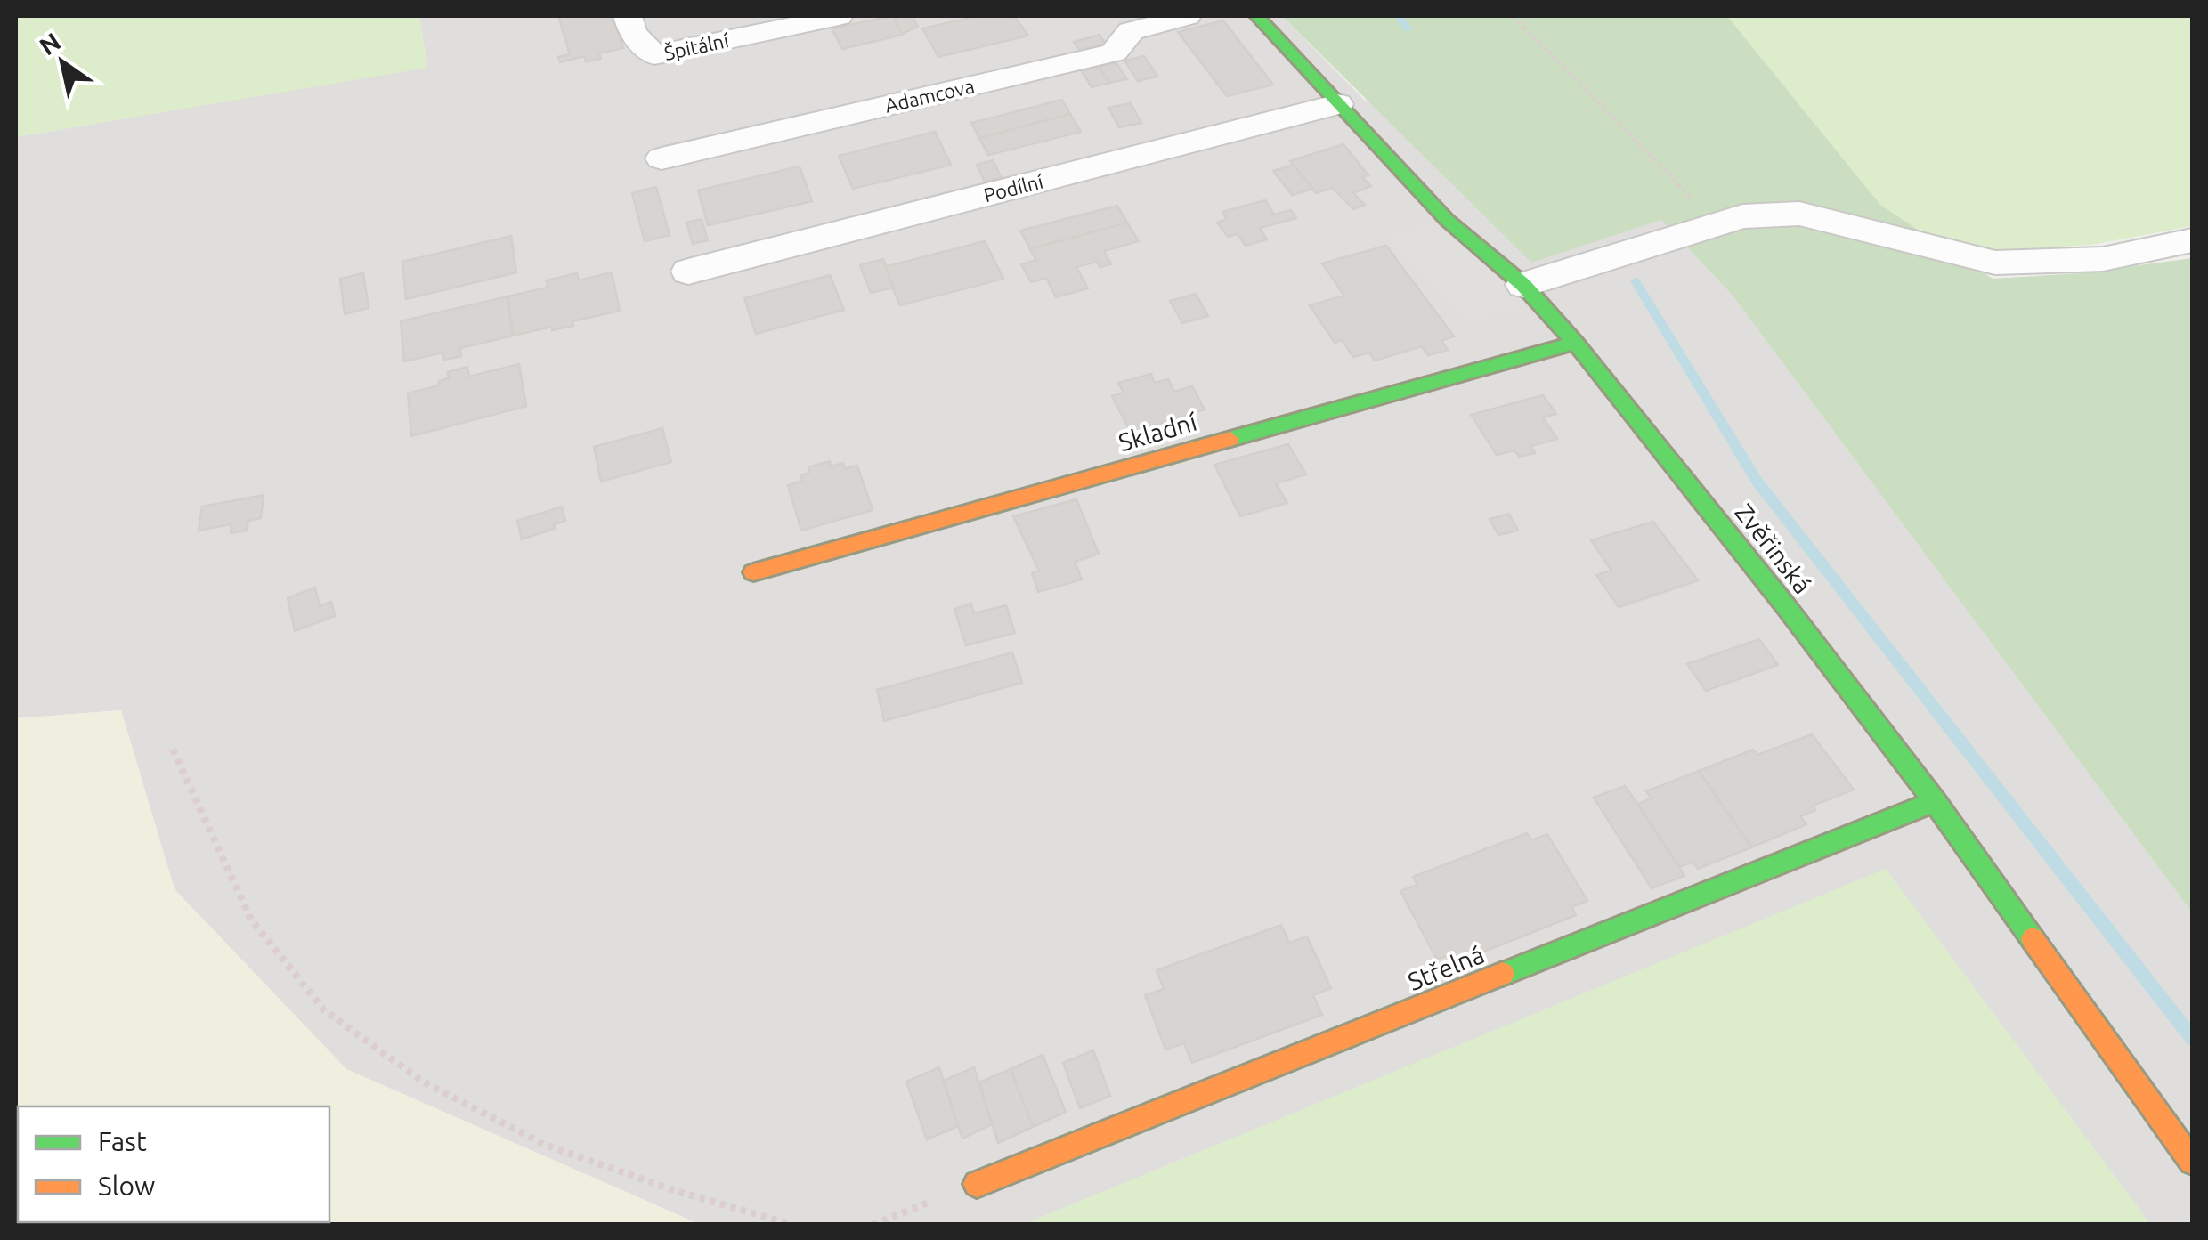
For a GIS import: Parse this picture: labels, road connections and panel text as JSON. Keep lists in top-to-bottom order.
{
  "streets": {
    "street": [
      "Špitální",
      "Adamcova",
      "Podílní",
      "Skladní",
      "Zvěřinská",
      "Střelná"
    ]
  },
  "crossings": [
    ["Podílní", "Zvěřinská"],
    ["Skladní", "Zvěřinská"],
    ["Zvěřinská", "Střelná"]
  ],
  "legend": ["Fast", "Slow"],
  "north": "top left"
}
